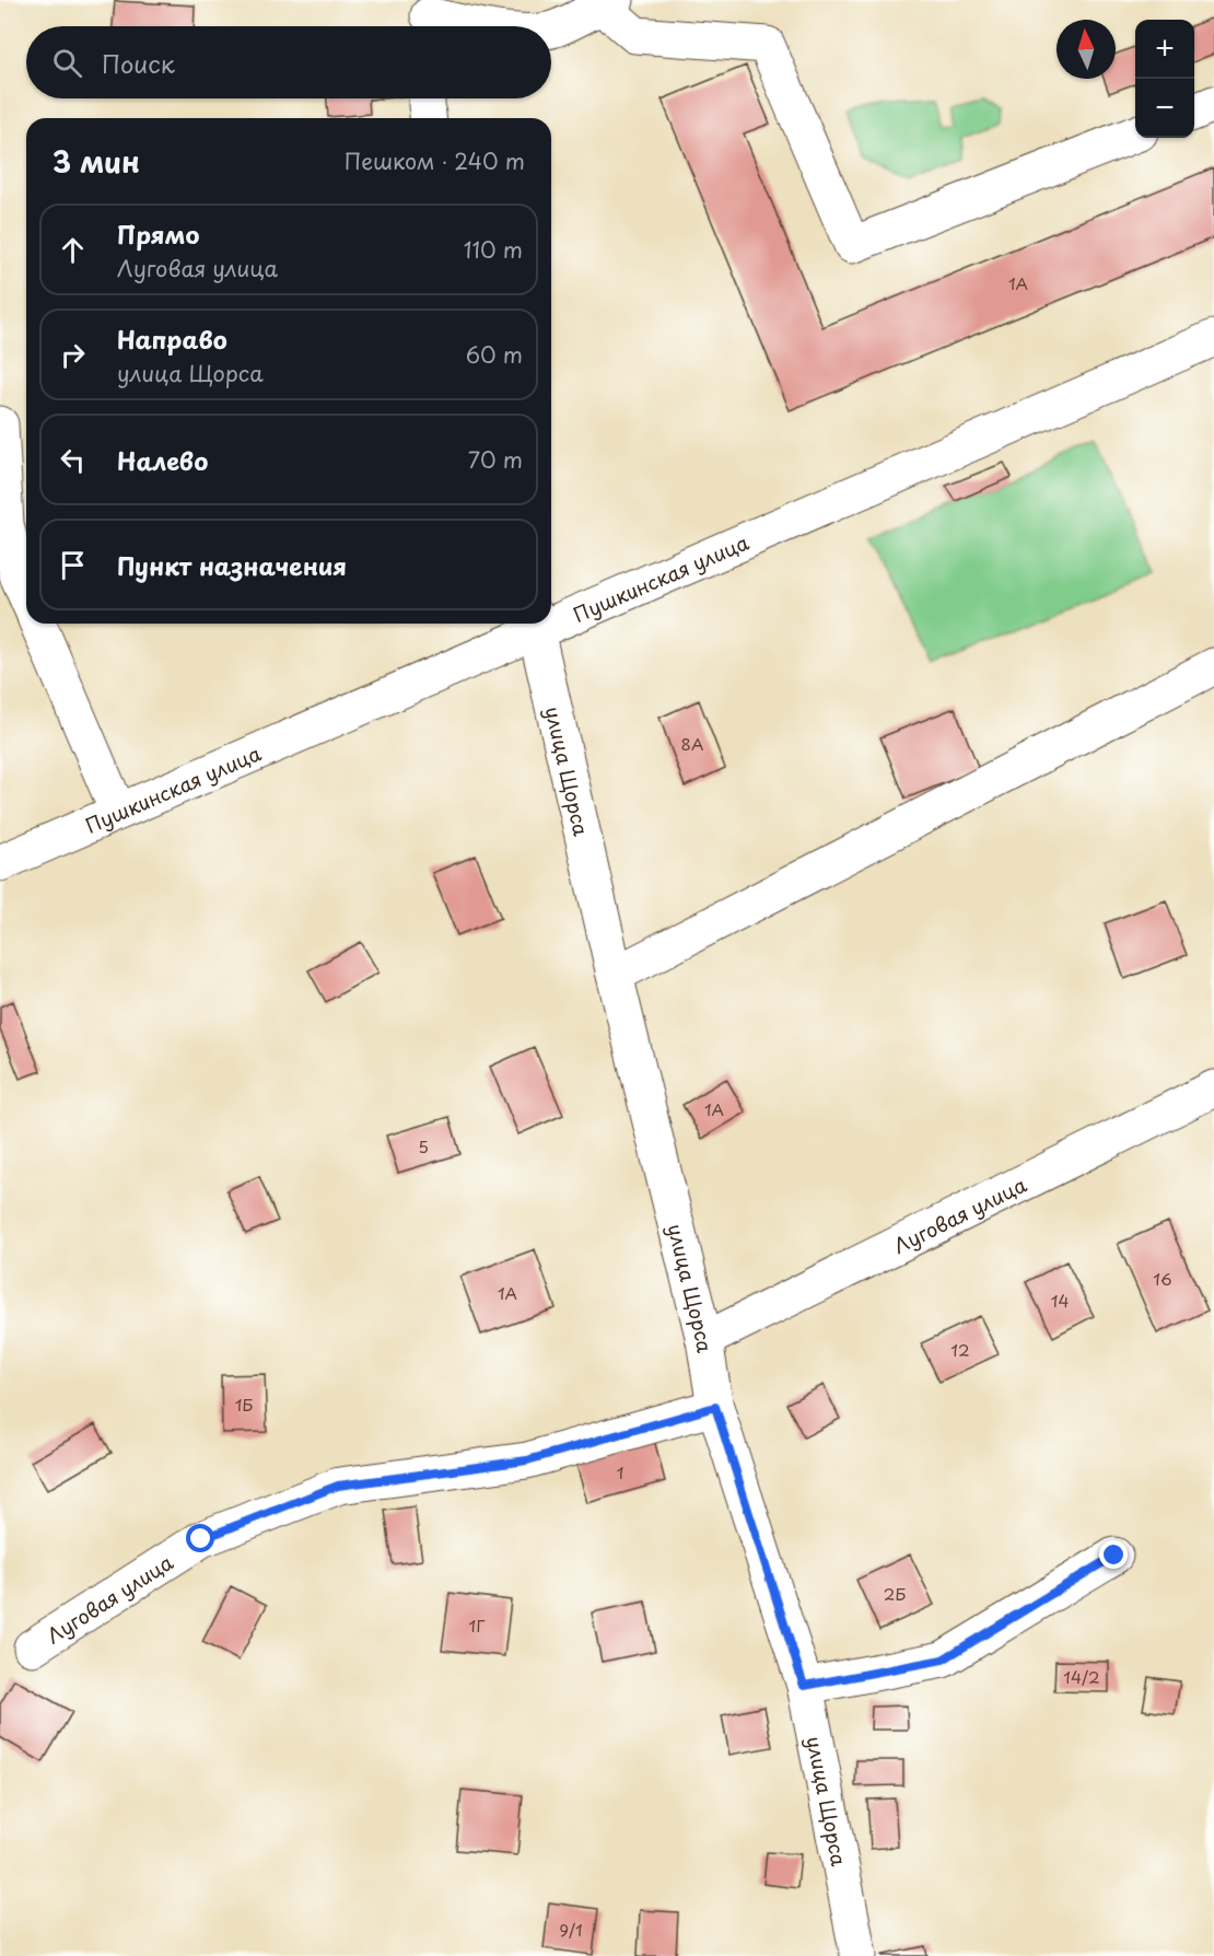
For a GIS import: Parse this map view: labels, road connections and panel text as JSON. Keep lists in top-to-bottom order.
{
  "streets": {
    "street": ["Пушкинская улица", "улица Щорса", "Луговая улица"]
  },
  "crossings": [
    ["Пушкинская улица", "улица Щорса"],
    ["улица Щорса", "Луговая улица"]
  ],
  "house_numbers": [
    "1А",
    "8А",
    "1А",
    "5",
    "16",
    "1А",
    "14",
    "12",
    "1Б",
    "1",
    "2Б",
    "1Г",
    "14/2",
    "9/1"
  ],
  "north": "top",
  "page": {
    "map_buttons": ["+", "−"],
    "search": "Поиск",
    "heading": ["3 мин", "Пешком · 240 m"],
    "list": [
      ["Прямо", "Луговая улица", "110 m"],
      ["Направо", "улица Щорса", "60 m"],
      ["Налево", "70 m"],
      "Пункт назначения"
    ]
  }
}
